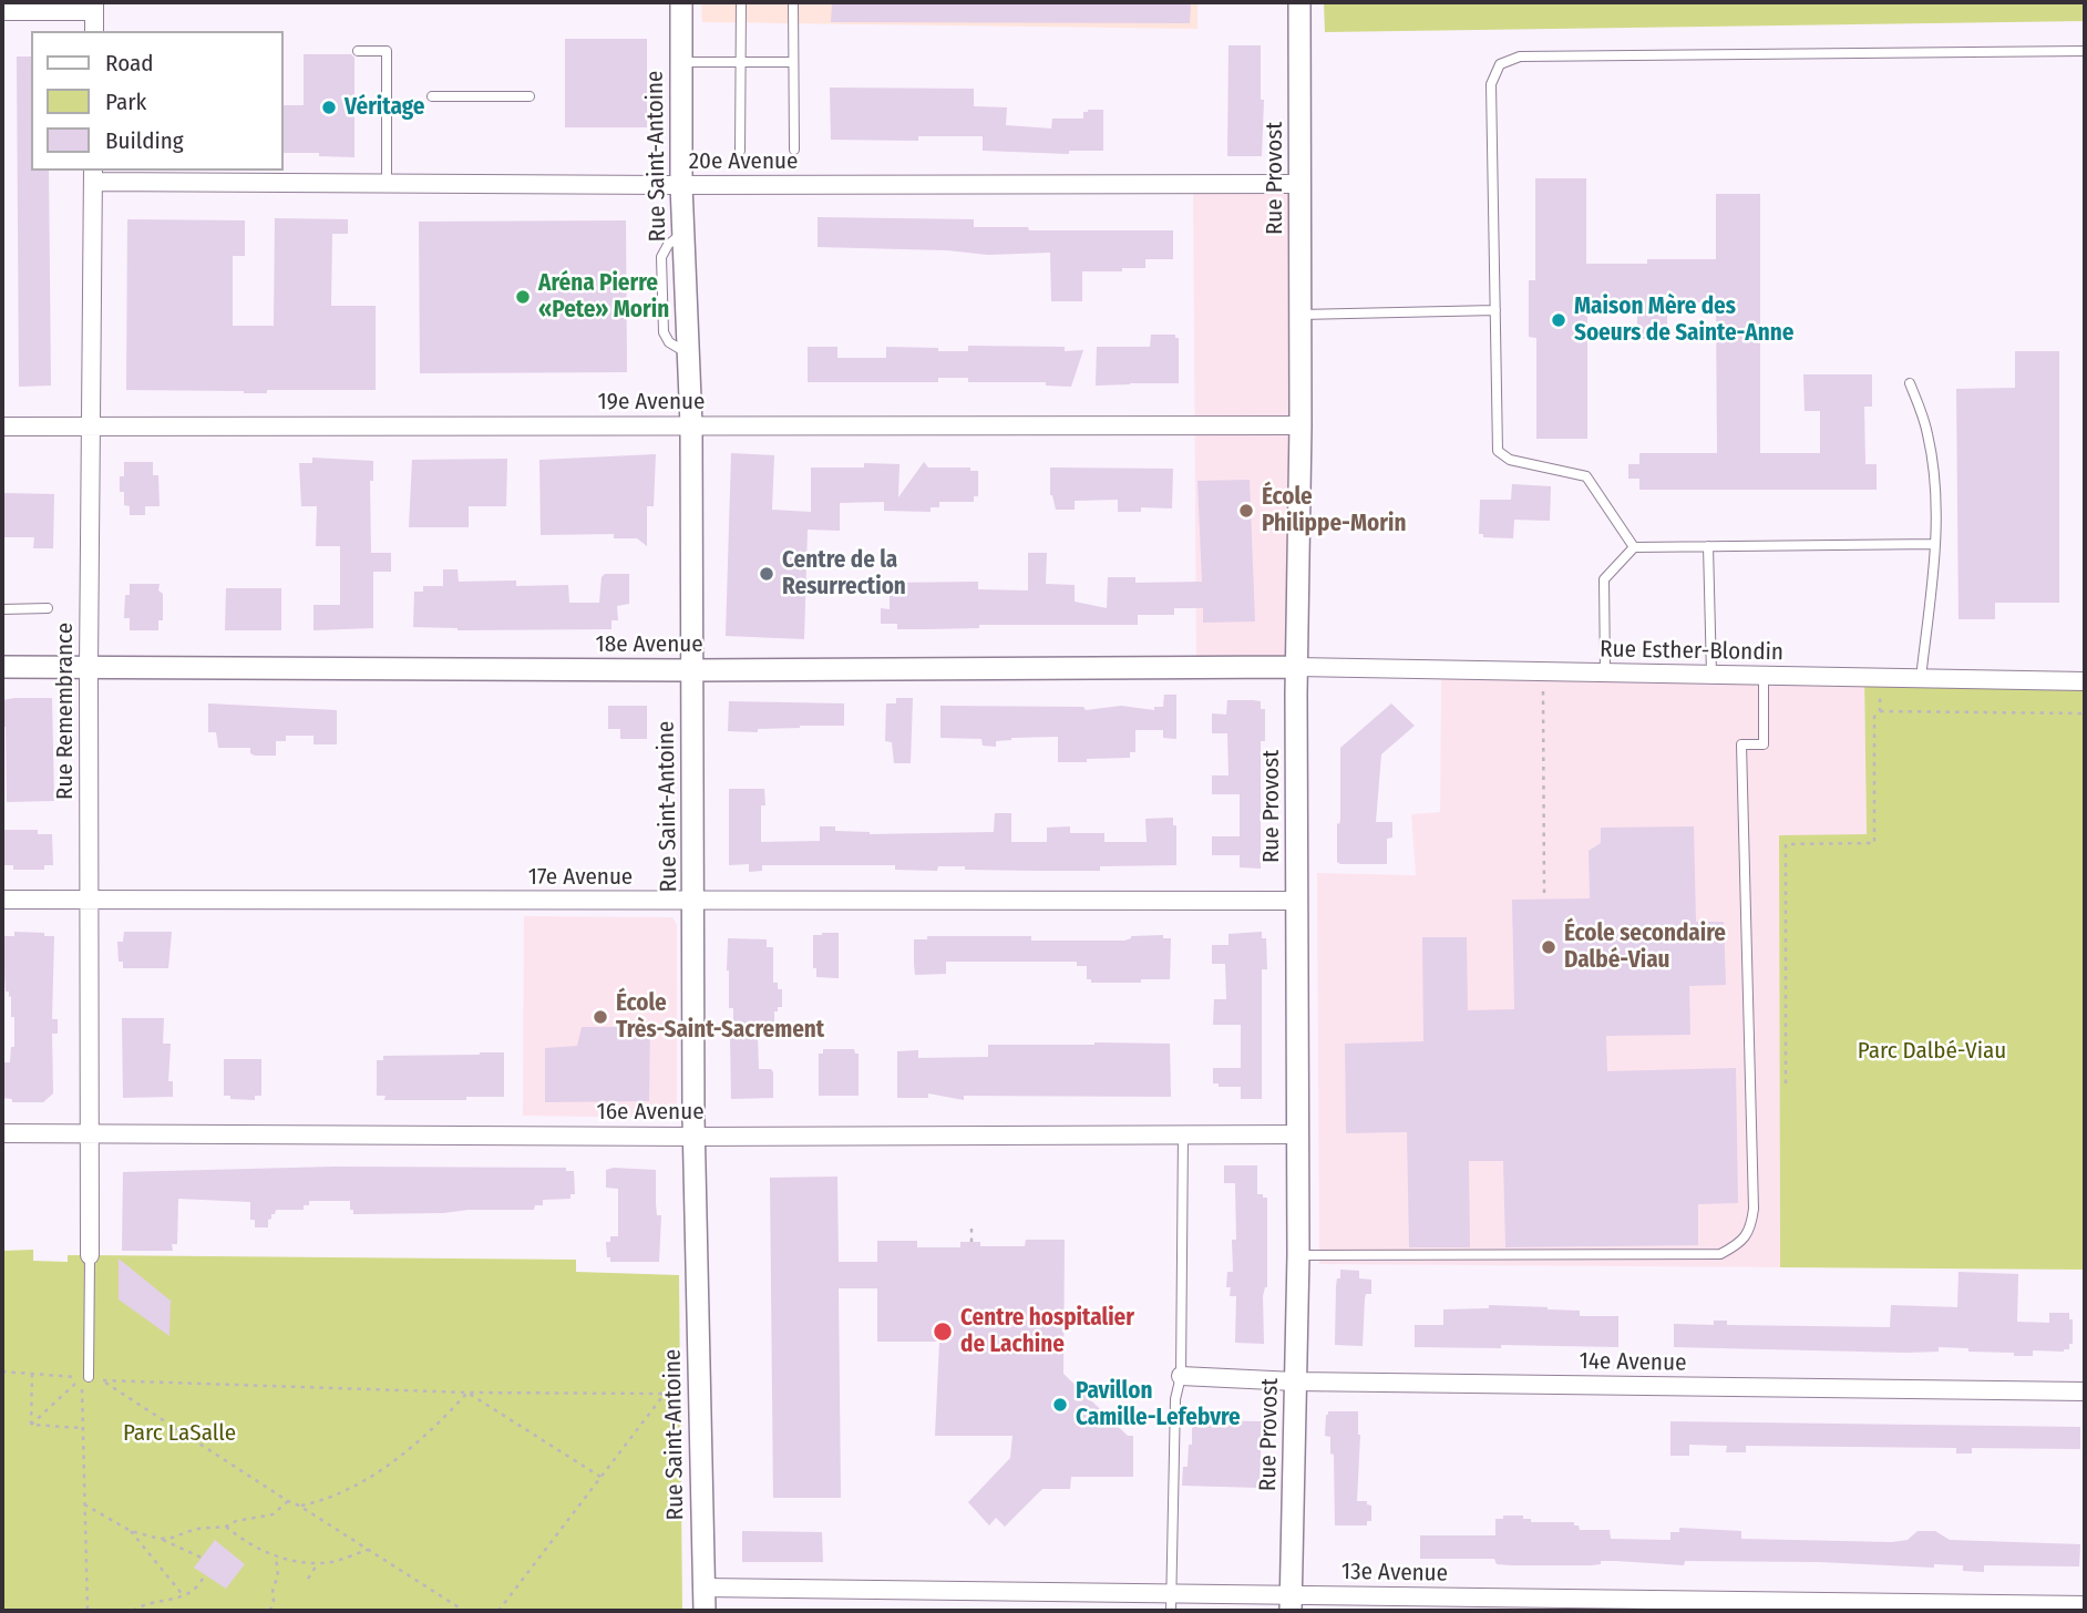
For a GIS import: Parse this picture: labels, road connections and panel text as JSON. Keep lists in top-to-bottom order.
{
  "streets": {
    "street": [
      "Rue Saint-Antoine",
      "20e Avenue",
      "Rue Provost",
      "19e Avenue",
      "18e Avenue",
      "Rue Esther-Blondin",
      "Rue Remembrance",
      "17e Avenue",
      "16e Avenue",
      "14e Avenue",
      "13e Avenue"
    ]
  },
  "crossings": [
    ["Rue Saint-Antoine", "20e Avenue"],
    ["Rue Saint-Antoine", "19e Avenue"],
    ["Rue Saint-Antoine", "18e Avenue"],
    ["Rue Saint-Antoine", "17e Avenue"],
    ["Rue Saint-Antoine", "16e Avenue"],
    ["Rue Saint-Antoine", "13e Avenue"],
    ["20e Avenue", "Rue Provost"],
    ["20e Avenue", "Rue Remembrance"],
    ["Rue Provost", "19e Avenue"],
    ["Rue Provost", "18e Avenue"],
    ["Rue Provost", "Rue Esther-Blondin"],
    ["Rue Provost", "17e Avenue"],
    ["Rue Provost", "16e Avenue"],
    ["Rue Provost", "14e Avenue"],
    ["Rue Provost", "13e Avenue"],
    ["19e Avenue", "Rue Remembrance"],
    ["18e Avenue", "Rue Esther-Blondin"],
    ["18e Avenue", "Rue Remembrance"],
    ["Rue Remembrance", "17e Avenue"],
    ["Rue Remembrance", "16e Avenue"]
  ],
  "parks": ["Parc Dalbé-Viau", "Parc LaSalle"],
  "places": [
    "Véritage",
    "Aréna Pierre «Pete» Morin",
    "Maison Mère des Soeurs de Sainte-Anne",
    "École Philippe-Morin",
    "Centre de la Resurrection",
    "École secondaire Dalbé-Viau",
    "École Très-Saint-Sacrement",
    "Centre hospitalier de Lachine",
    "Pavillon Camille-Lefebvre"
  ],
  "legend": ["Road", "Park", "Building"]
}
